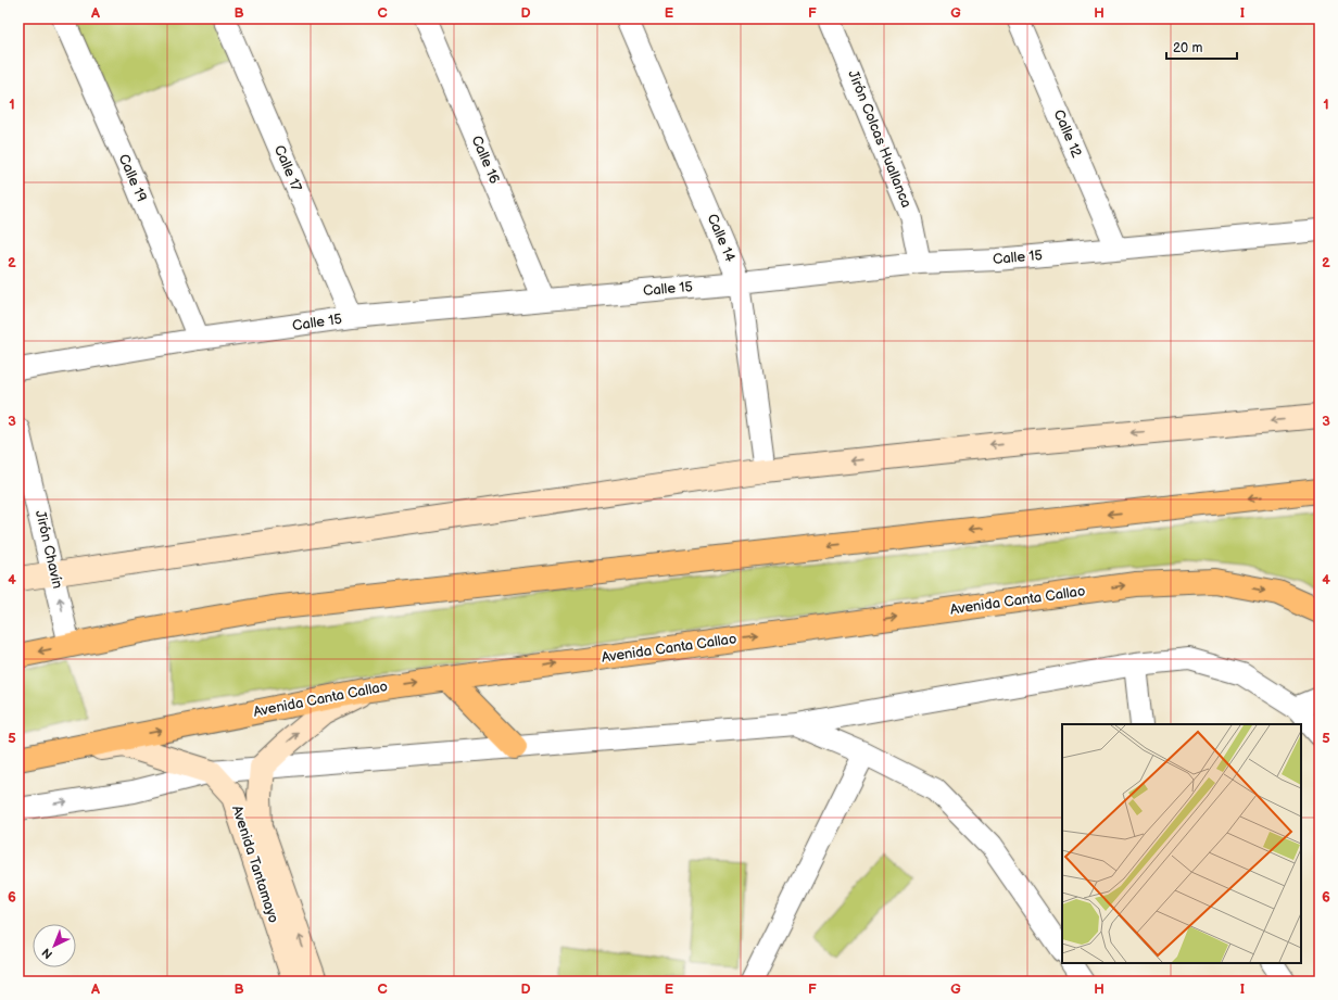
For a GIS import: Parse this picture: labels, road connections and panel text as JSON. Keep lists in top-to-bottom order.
{
  "streets": {
    "main road": ["Avenida Canta Callao"],
    "street": [
      "Calle 12",
      "Jirón Colcas Huallanca",
      "Calle 16",
      "Calle 17",
      "Calle 19",
      "Calle 14",
      "Calle 15",
      "Jirón Chavín",
      "Avenida Tantamayo"
    ]
  },
  "crossings": [
    ["Calle 12", "Calle 15"],
    ["Jirón Colcas Huallanca", "Calle 15"],
    ["Calle 16", "Calle 15"],
    ["Calle 17", "Calle 15"],
    ["Calle 19", "Calle 15"],
    ["Calle 14", "Calle 15"]
  ],
  "scale_bar": "20 m",
  "north": "bottom left",
  "grid": {
    "columns": [
      "A",
      "B",
      "C",
      "D",
      "E",
      "F",
      "G",
      "H",
      "I"
    ],
    "rows": [
      "1",
      "2",
      "3",
      "4",
      "5",
      "6"
    ]
  }
}
